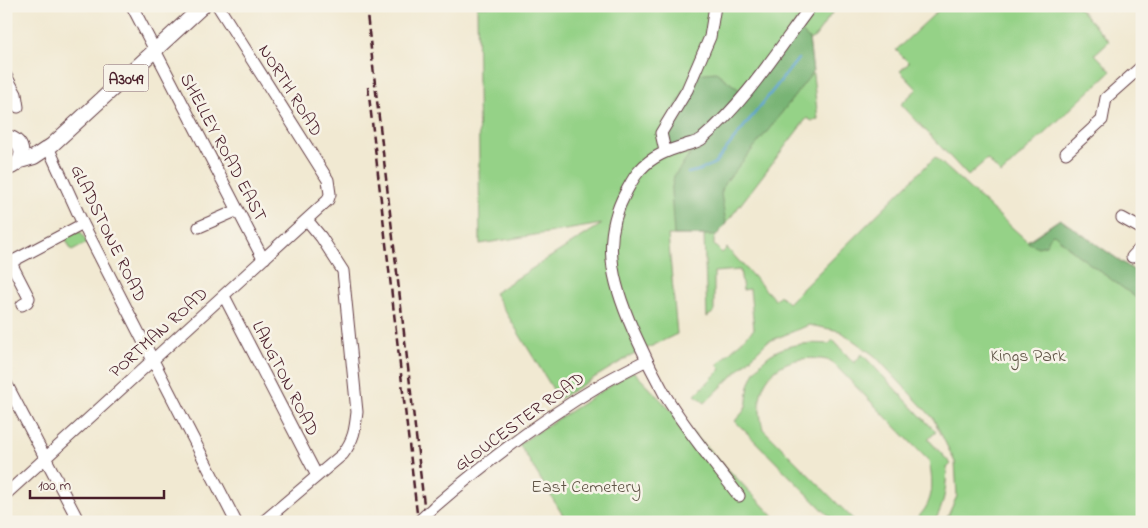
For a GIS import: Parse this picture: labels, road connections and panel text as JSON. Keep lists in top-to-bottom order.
{
  "streets": {
    "main road": ["A3049"],
    "street": [
      "NORTH ROAD",
      "SHELLEY ROAD EAST",
      "GLADSTONE ROAD",
      "PORTMAN ROAD",
      "LANGTON ROAD",
      "GLOUCESTER ROAD"
    ]
  },
  "crossings": [
    ["A3049", "SHELLEY ROAD EAST"],
    ["A3049", "GLADSTONE ROAD"],
    ["NORTH ROAD", "PORTMAN ROAD"],
    ["SHELLEY ROAD EAST", "PORTMAN ROAD"],
    ["GLADSTONE ROAD", "PORTMAN ROAD"],
    ["PORTMAN ROAD", "LANGTON ROAD"]
  ],
  "parks": ["Kings Park", "East Cemetery"],
  "scale_bar": "100 m"
}
